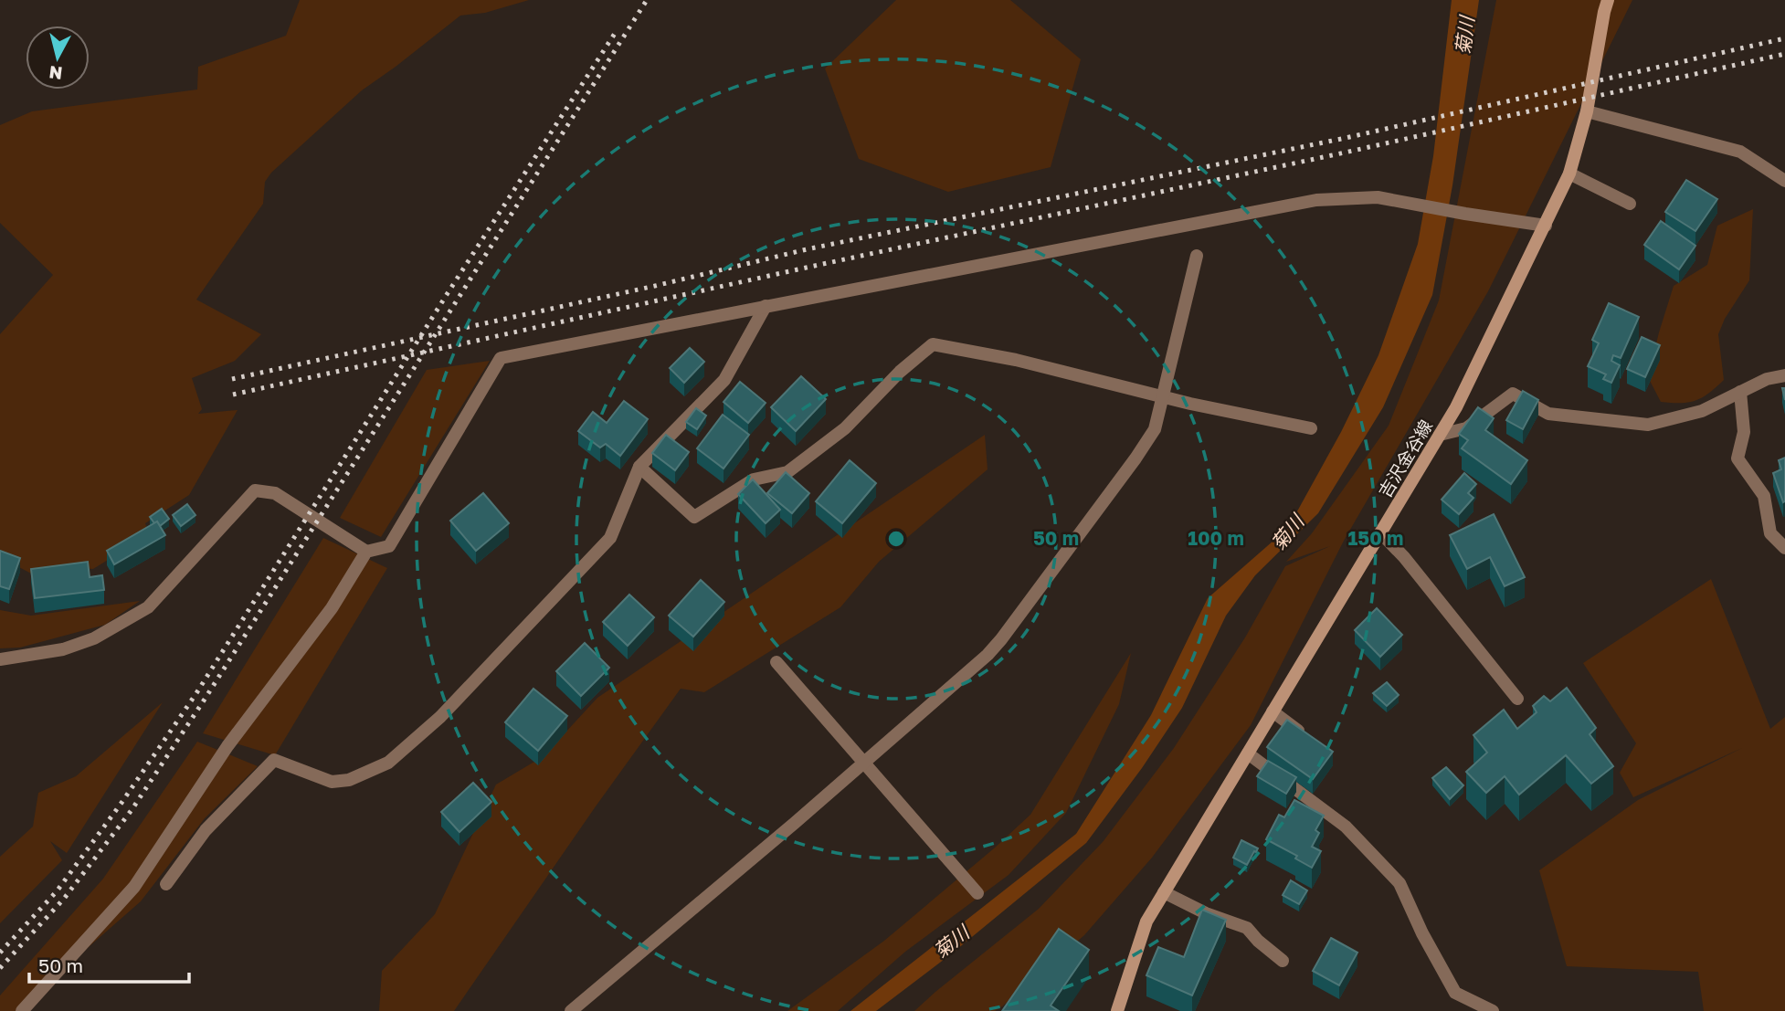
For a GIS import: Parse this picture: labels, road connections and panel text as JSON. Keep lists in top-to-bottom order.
{
  "streets": {
    "main road": ["吉沢金谷線"]
  },
  "water": ["菊川"],
  "scale_bar": "50 m",
  "north": "bottom",
  "rings": ["50 m", "100 m", "150 m"]
}
